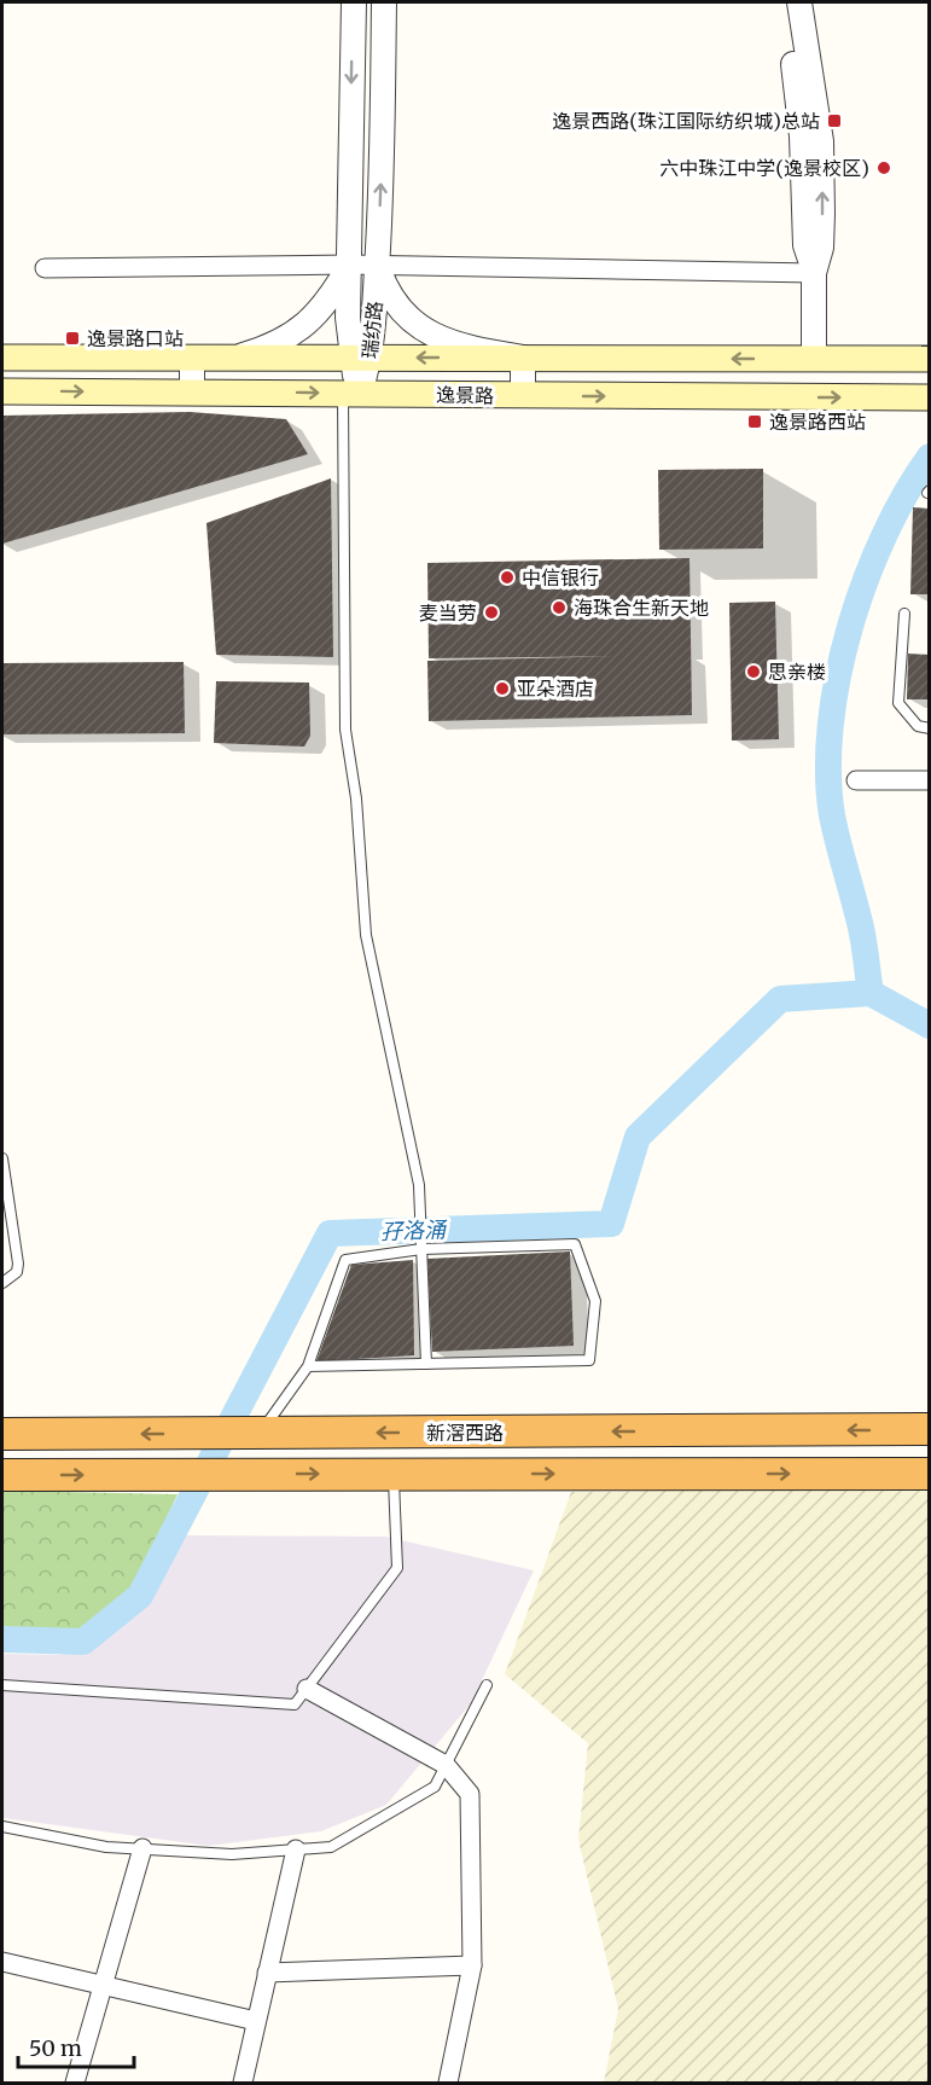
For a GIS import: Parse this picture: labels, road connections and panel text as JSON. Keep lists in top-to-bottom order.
{
  "streets": {
    "highway": ["新滘西路"],
    "main road": ["逸景路"],
    "street": ["瑞纺路"]
  },
  "crossings": [
    ["瑞纺路", "逸景路"]
  ],
  "water": ["孖洛涌"],
  "places": {
    "transit": ["逸景西路(珠江国际纺织城)总站", "逸景路口站", "逸景路西站"],
    "other": [
      "六中珠江中学(逸景校区)",
      "中信银行",
      "海珠合生新天地",
      "麦当劳",
      "思亲楼",
      "亚朵酒店"
    ]
  },
  "scale_bar": "50 m"
}
